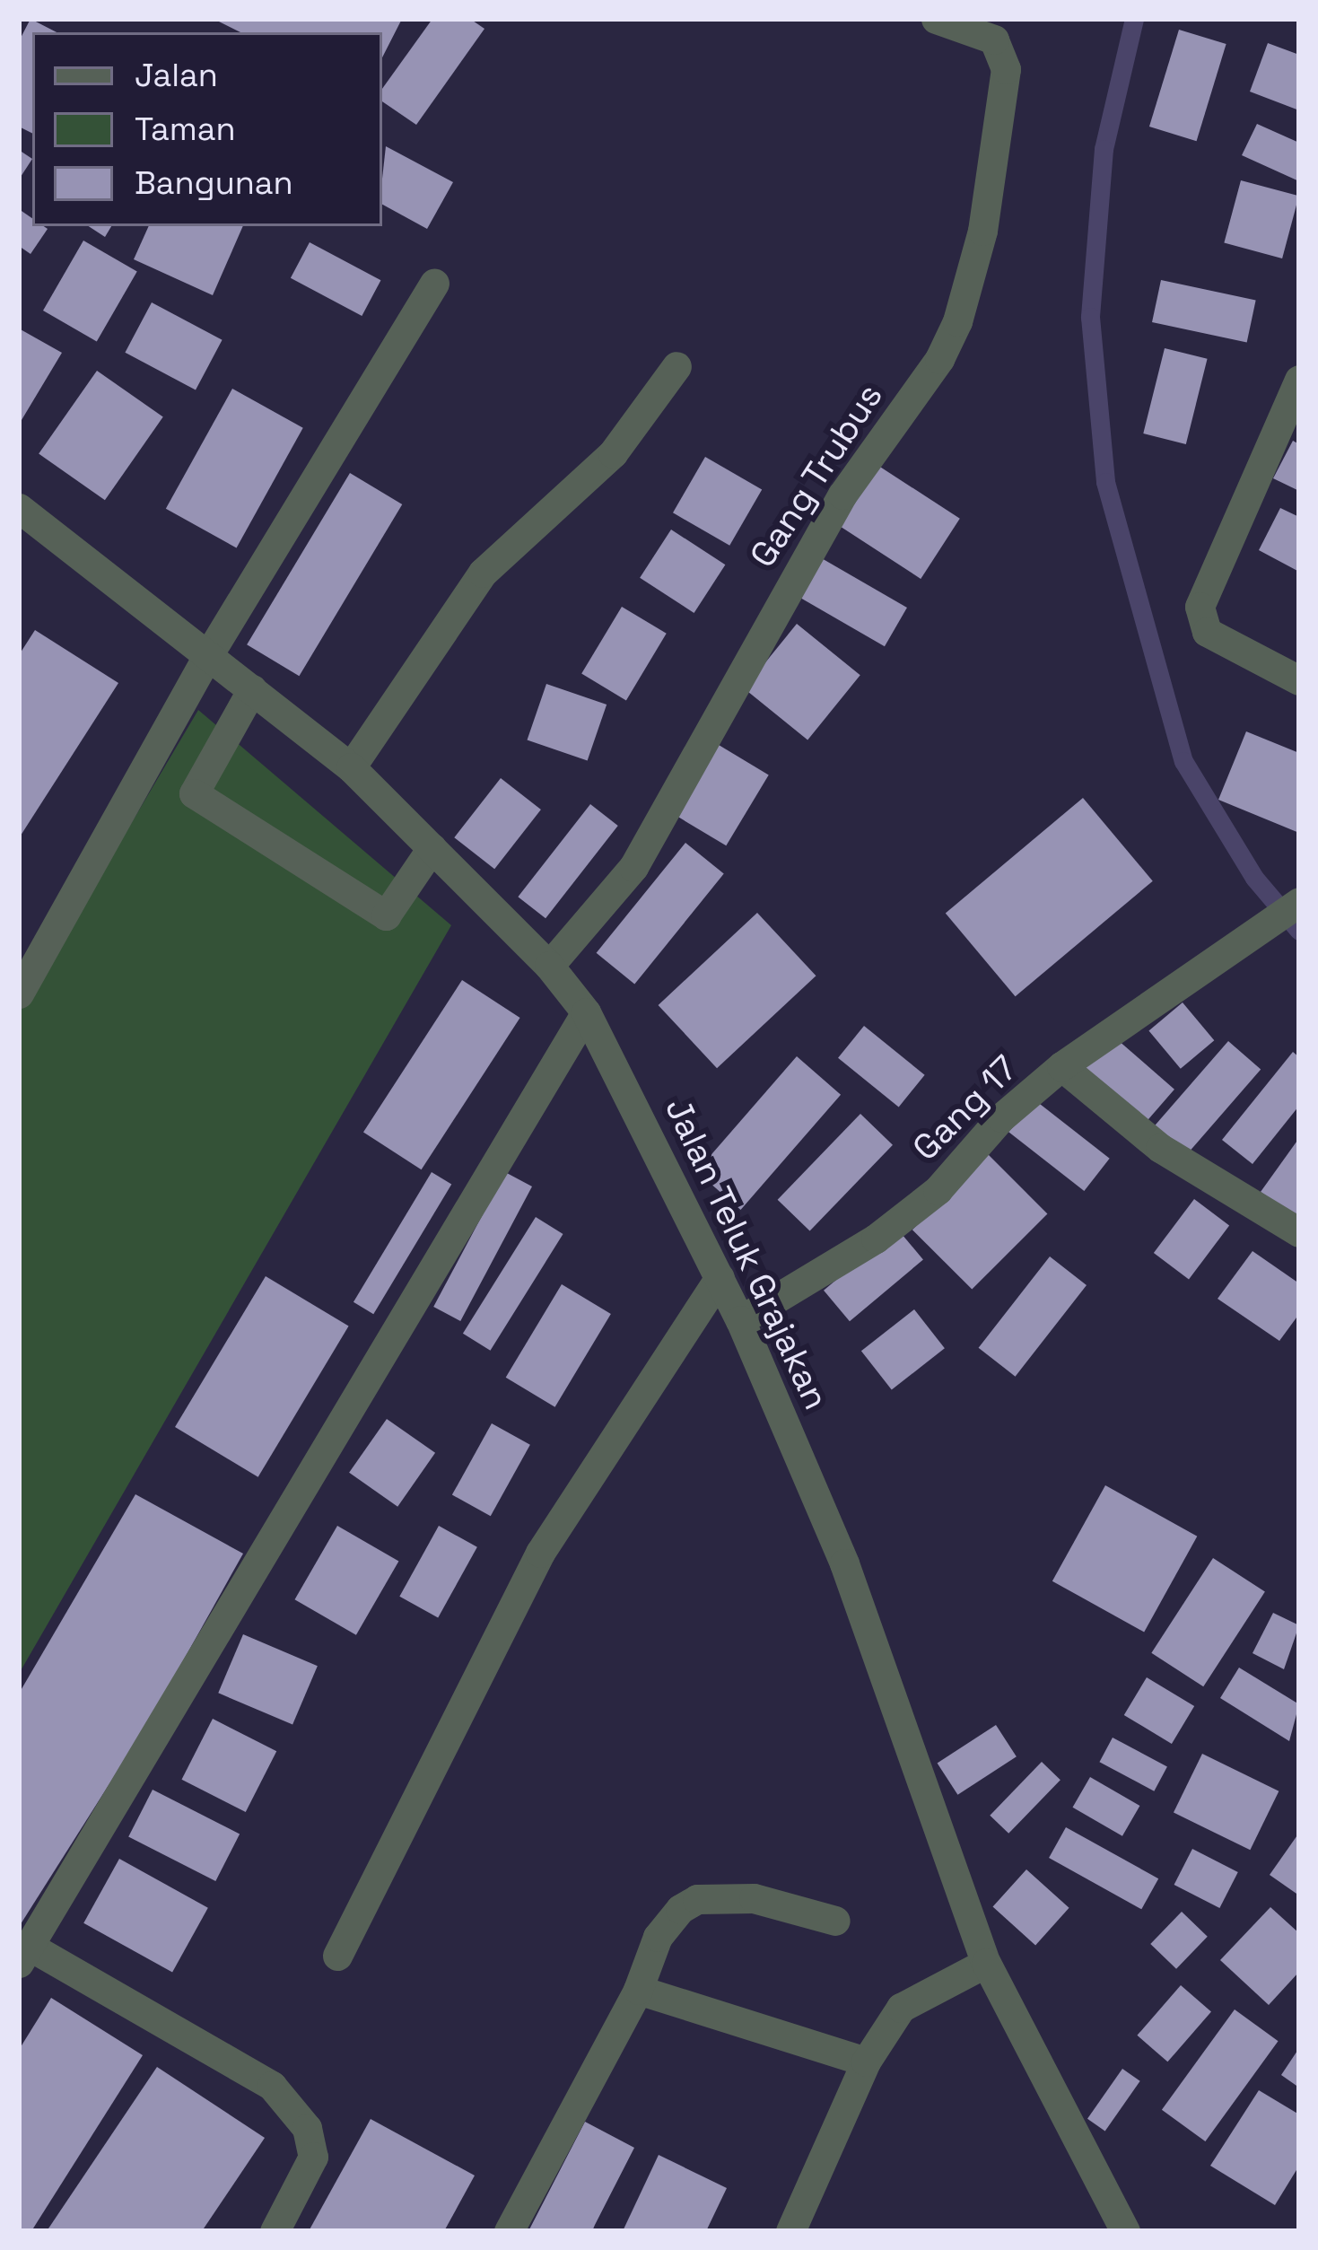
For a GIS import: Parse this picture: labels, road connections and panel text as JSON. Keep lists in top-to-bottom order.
{
  "streets": {
    "street": ["Gang Trubus", "Gang 17", "Jalan Teluk Grajakan"]
  },
  "crossings": [
    ["Gang Trubus", "Jalan Teluk Grajakan"],
    ["Gang 17", "Jalan Teluk Grajakan"]
  ],
  "legend": ["Jalan", "Taman", "Bangunan"]
}
